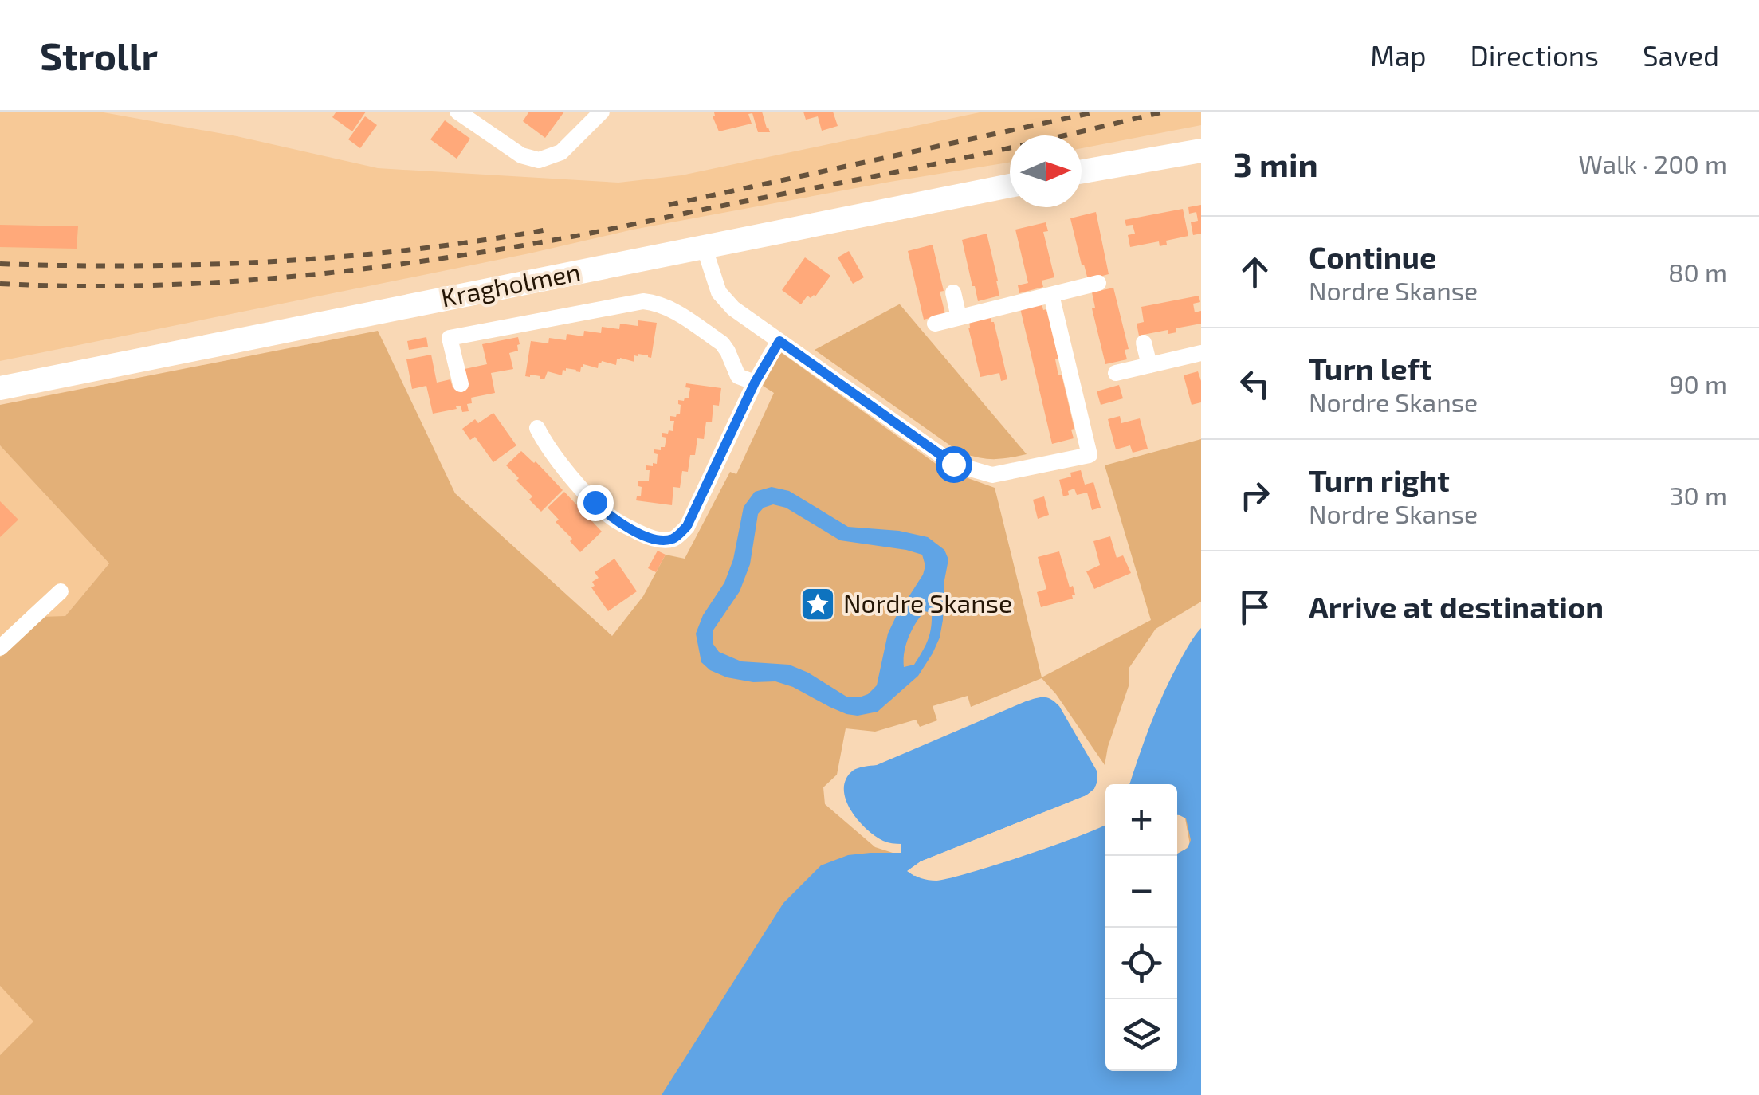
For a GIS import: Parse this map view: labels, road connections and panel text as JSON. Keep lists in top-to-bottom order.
{
  "streets": {
    "street": ["Kragholmen"]
  },
  "places": {
    "place": ["Nordre Skanse"]
  },
  "north": "right",
  "page": {
    "header": "Strollr",
    "nav": ["Map", "Directions", "Saved"],
    "heading": ["3 min", "Walk · 200 m"],
    "list": [
      ["Continue", "Nordre Skanse", "80 m"],
      ["Turn left", "Nordre Skanse", "90 m"],
      ["Turn right", "Nordre Skanse", "30 m"],
      "Arrive at destination"
    ],
    "map_buttons": ["+", "−"]
  }
}
